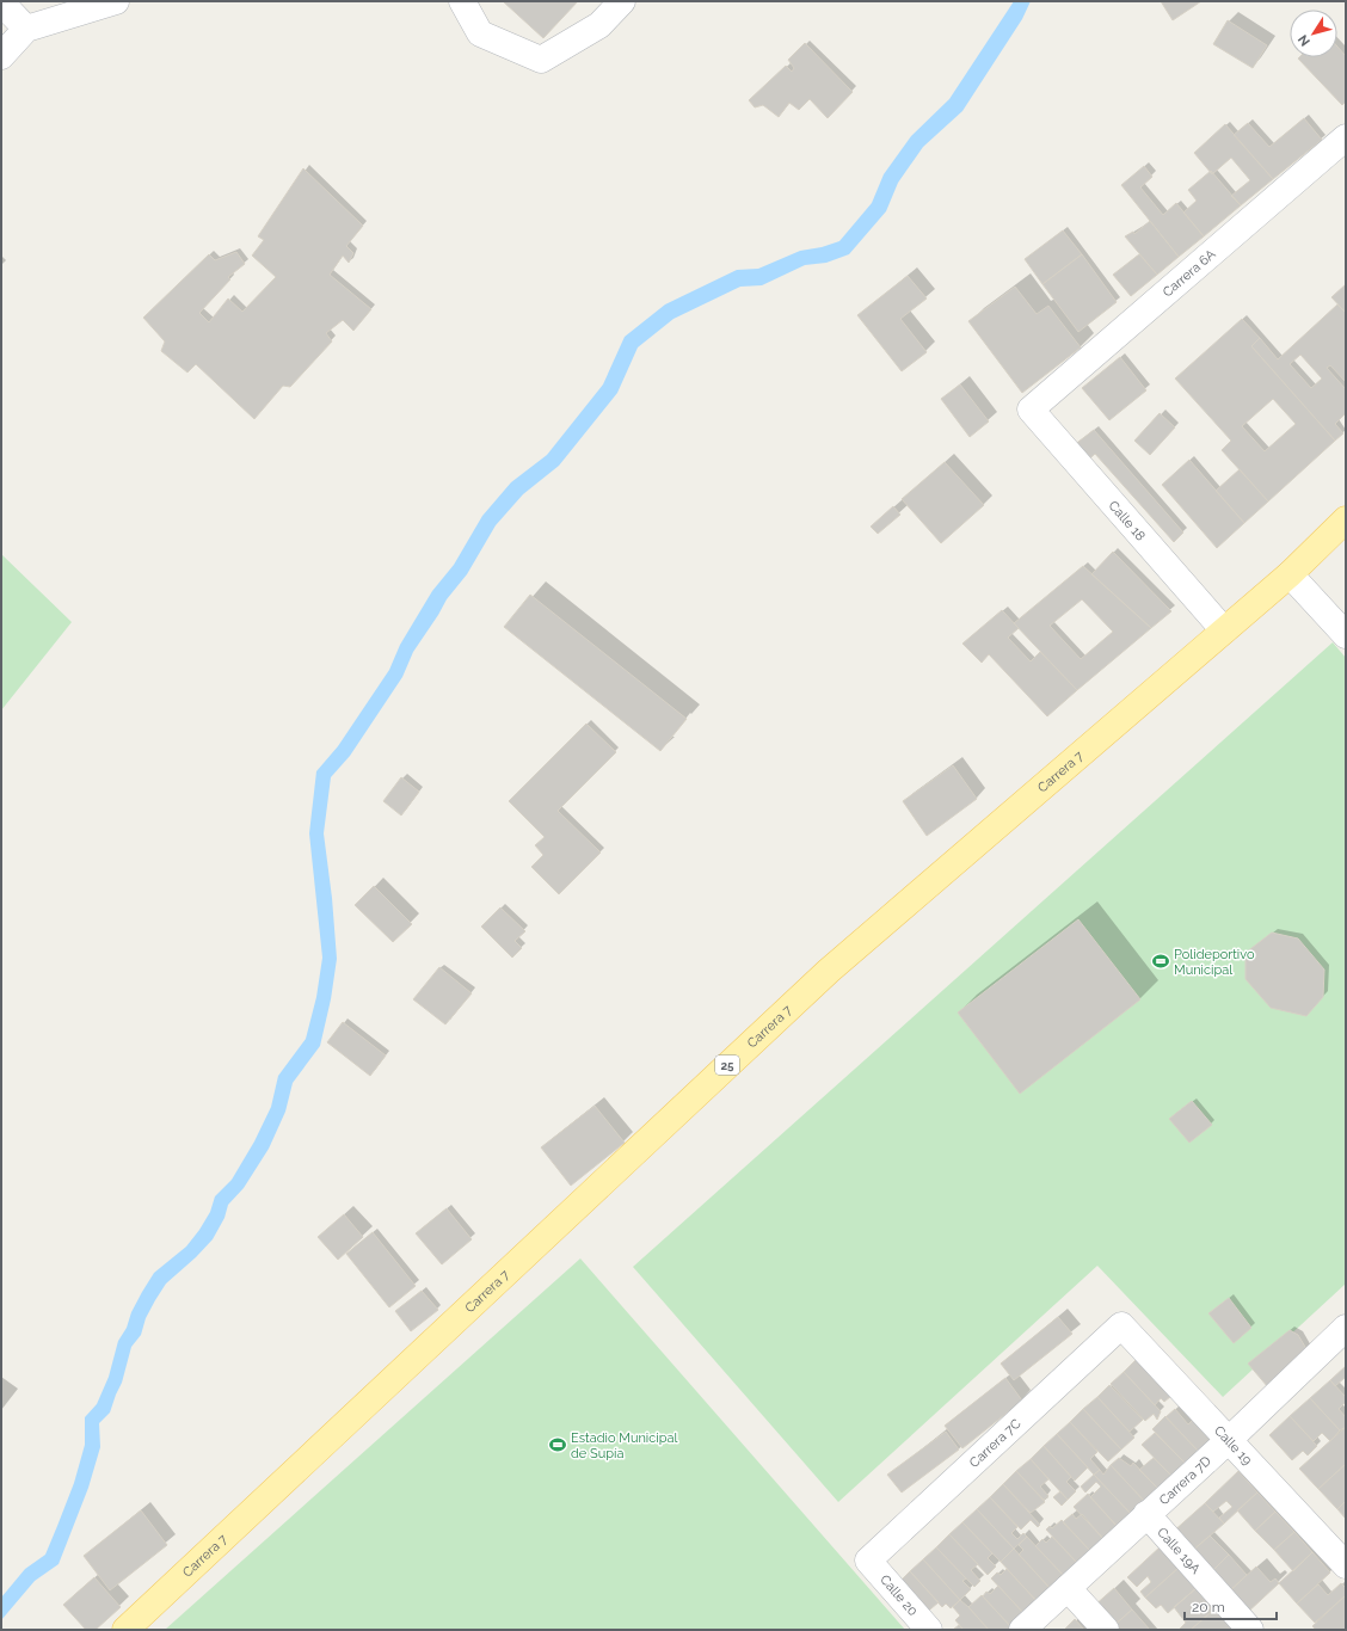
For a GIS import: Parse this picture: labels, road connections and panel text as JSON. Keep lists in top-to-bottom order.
{
  "streets": {
    "main road": ["Carrera 7", "25"],
    "street": [
      "Carrera 6A",
      "Calle 18",
      "Carrera 7C",
      "Calle 19",
      "Carrera 7D",
      "Calle 19A",
      "Calle 20"
    ]
  },
  "crossings": [
    ["Carrera 6A", "Calle 18"],
    ["Calle 18", "Carrera 7"],
    ["Carrera 7C", "Calle 19"],
    ["Carrera 7C", "Calle 20"],
    ["Calle 19", "Carrera 7D"],
    ["Carrera 7D", "Calle 19A"]
  ],
  "places": {
    "sports": ["Polideportivo Municipal", "Estadio Municipal de Supía"]
  },
  "scale_bar": "20 m",
  "north": "bottom left"
}
